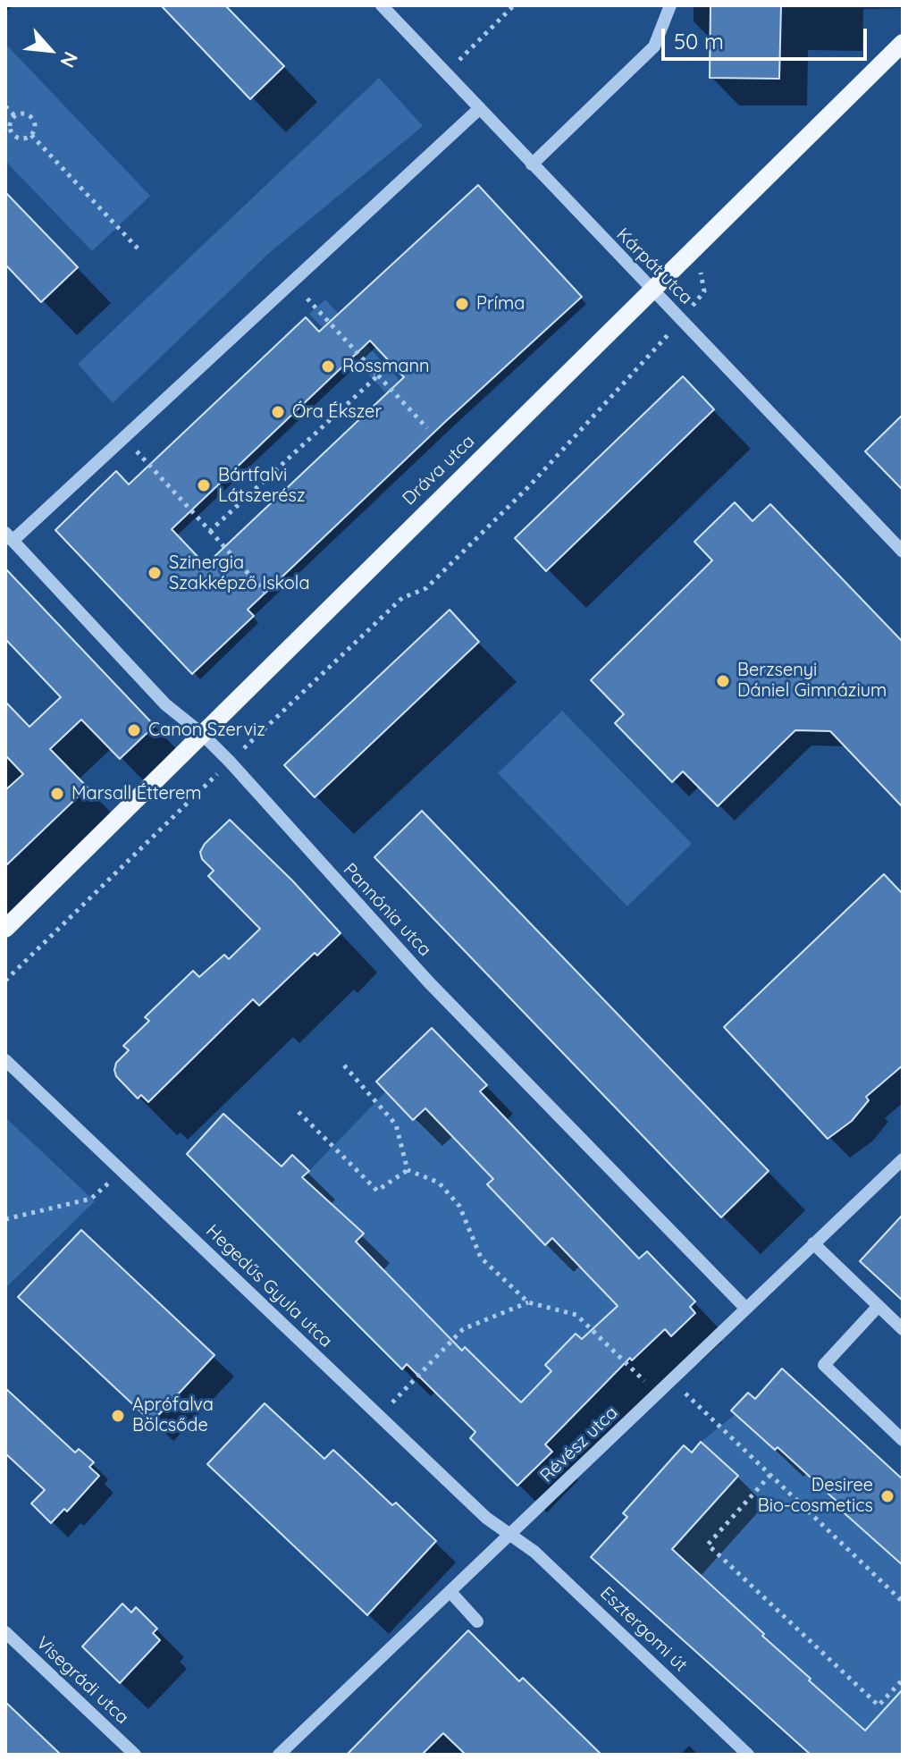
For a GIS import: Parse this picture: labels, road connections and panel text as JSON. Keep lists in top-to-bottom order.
{
  "streets": {
    "main road": ["Dráva utca"],
    "street": [
      "Kárpát utca",
      "Pannónia utca",
      "Hegedűs Gyula utca",
      "Révész utca",
      "Esztergomi út",
      "Visegrádi utca"
    ]
  },
  "crossings": [
    ["Kárpát utca", "Dráva utca"],
    ["Dráva utca", "Pannónia utca"],
    ["Pannónia utca", "Révész utca"],
    ["Hegedűs Gyula utca", "Révész utca"],
    ["Hegedűs Gyula utca", "Esztergomi út"],
    ["Révész utca", "Esztergomi út"]
  ],
  "places": [
    "Príma",
    "Rossmann",
    "Óra Ékszer",
    "Bártfalvi Látszerész",
    "Szinergia Szakképző Iskola",
    "Berzsenyi Dániel Gimnázium",
    "Canon Szerviz",
    "Marsall Étterem",
    "Aprófalva Bölcsőde",
    "Desiree Bio-cosmetics"
  ],
  "scale_bar": "50 m",
  "north": "bottom right"
}
